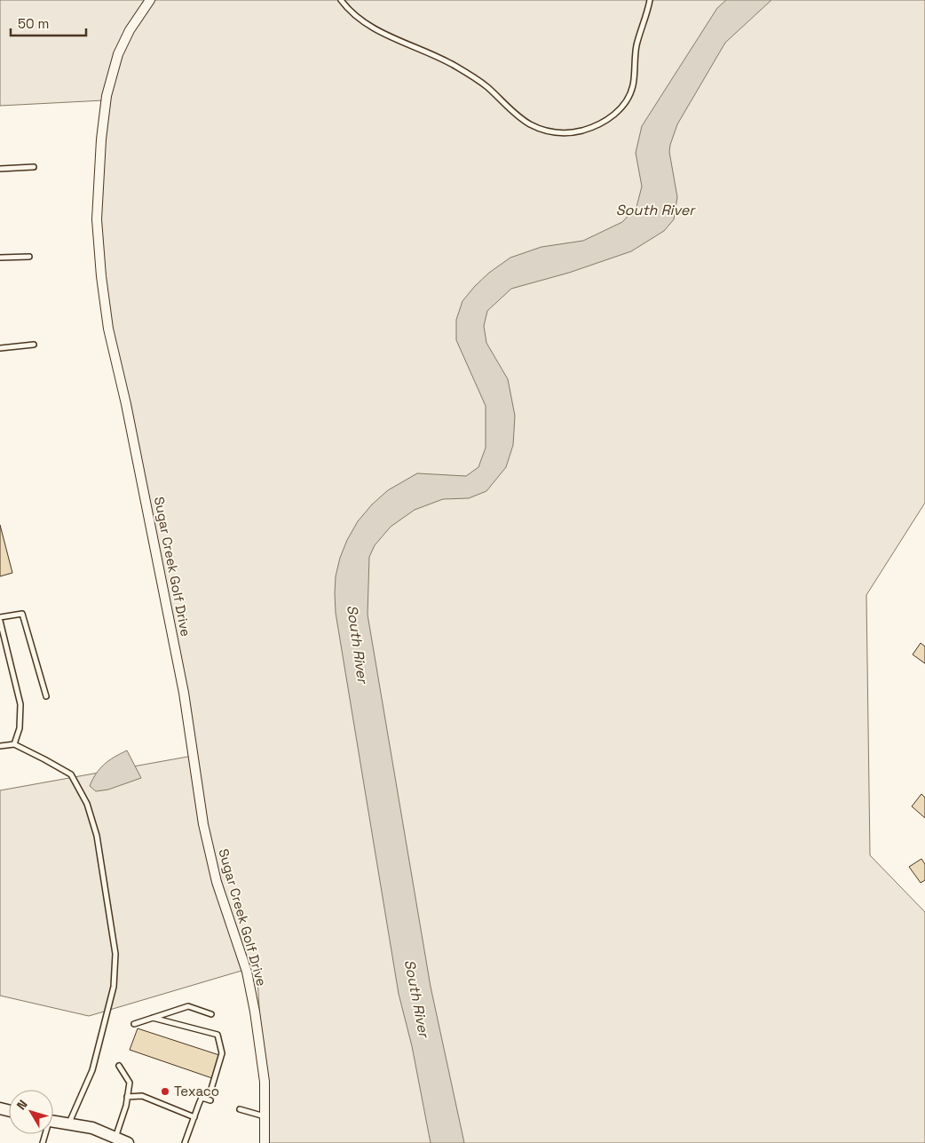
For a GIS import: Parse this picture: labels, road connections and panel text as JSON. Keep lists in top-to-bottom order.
{
  "streets": {
    "street": ["Sugar Creek Golf Drive"]
  },
  "water": ["South River"],
  "places": ["Texaco"],
  "scale_bar": "50 m",
  "north": "top left"
}
